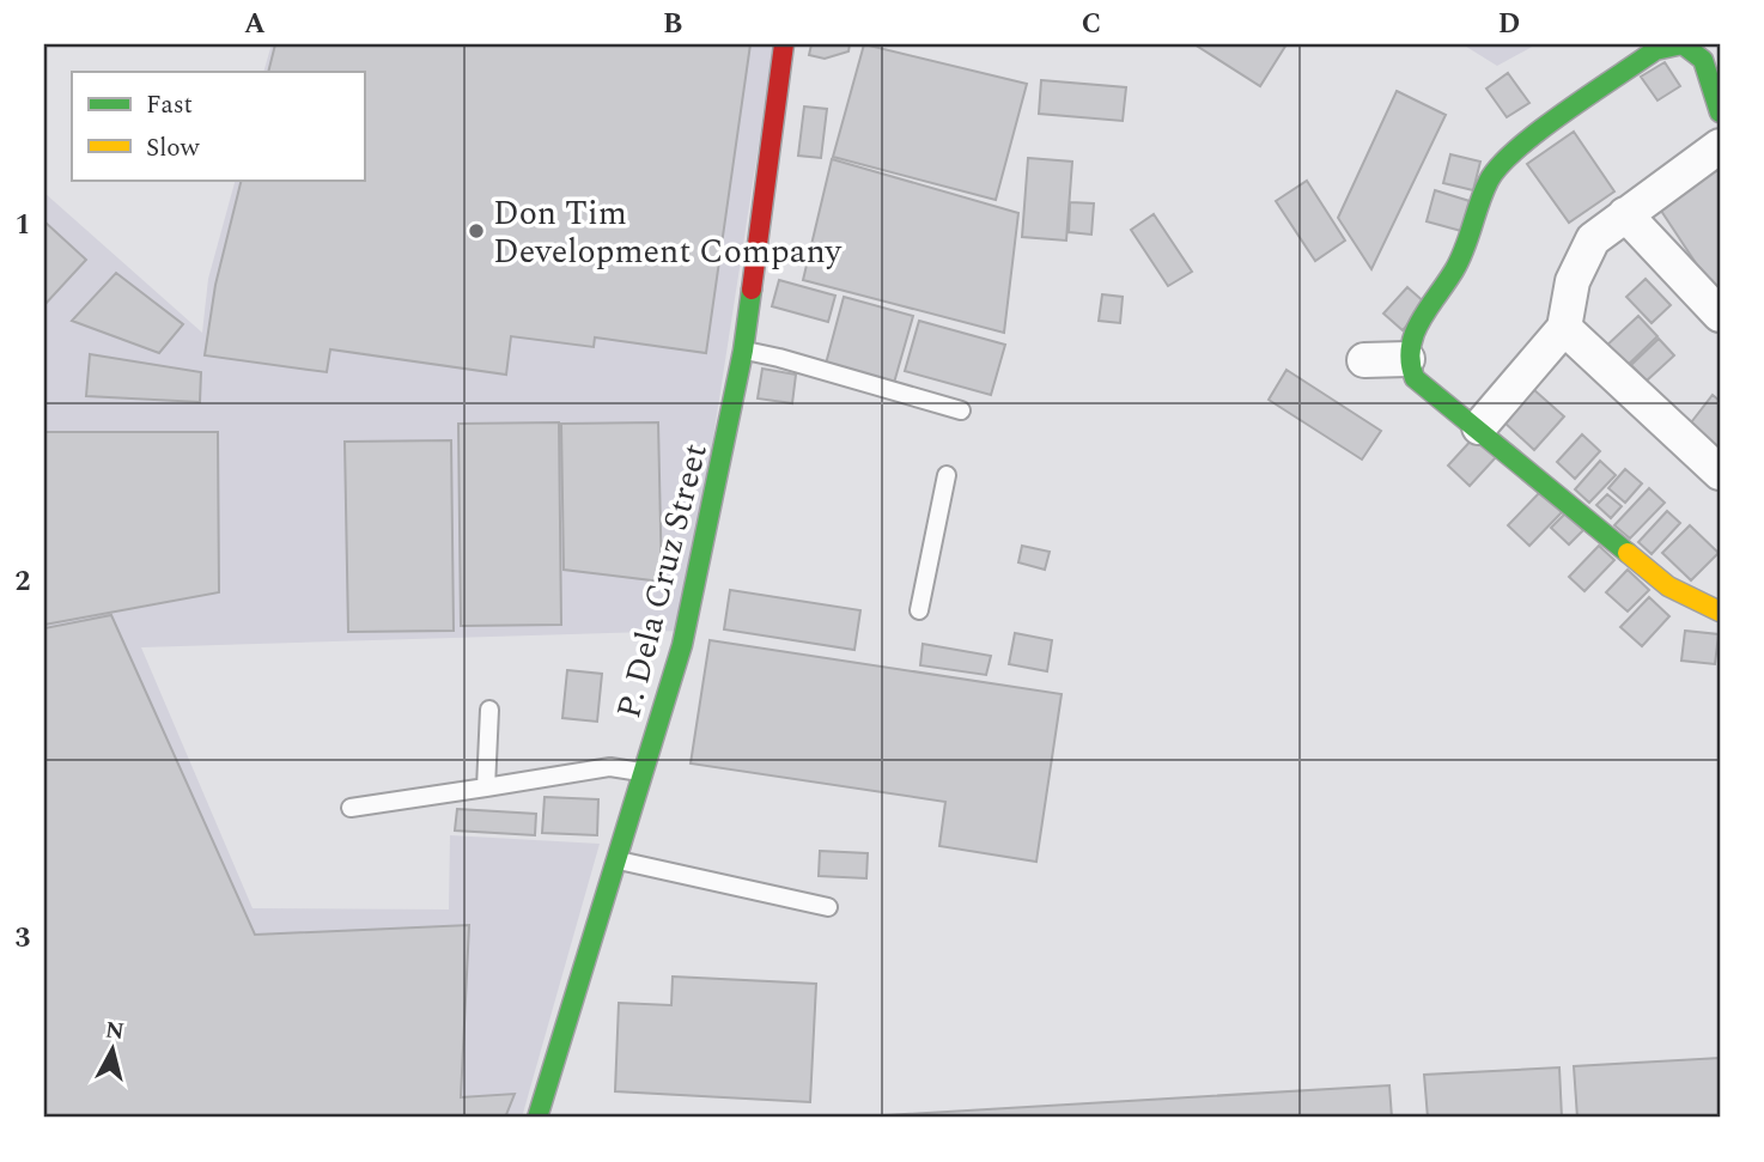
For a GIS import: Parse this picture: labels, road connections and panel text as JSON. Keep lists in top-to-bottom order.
{
  "streets": {
    "street": ["P. Dela Cruz Street"]
  },
  "places": ["Don Tim Development Company"],
  "legend": ["Fast", "Slow"],
  "north": "top",
  "grid": {
    "columns": [
      "A",
      "B",
      "C",
      "D"
    ],
    "rows": ["1", "2", "3"]
  }
}
